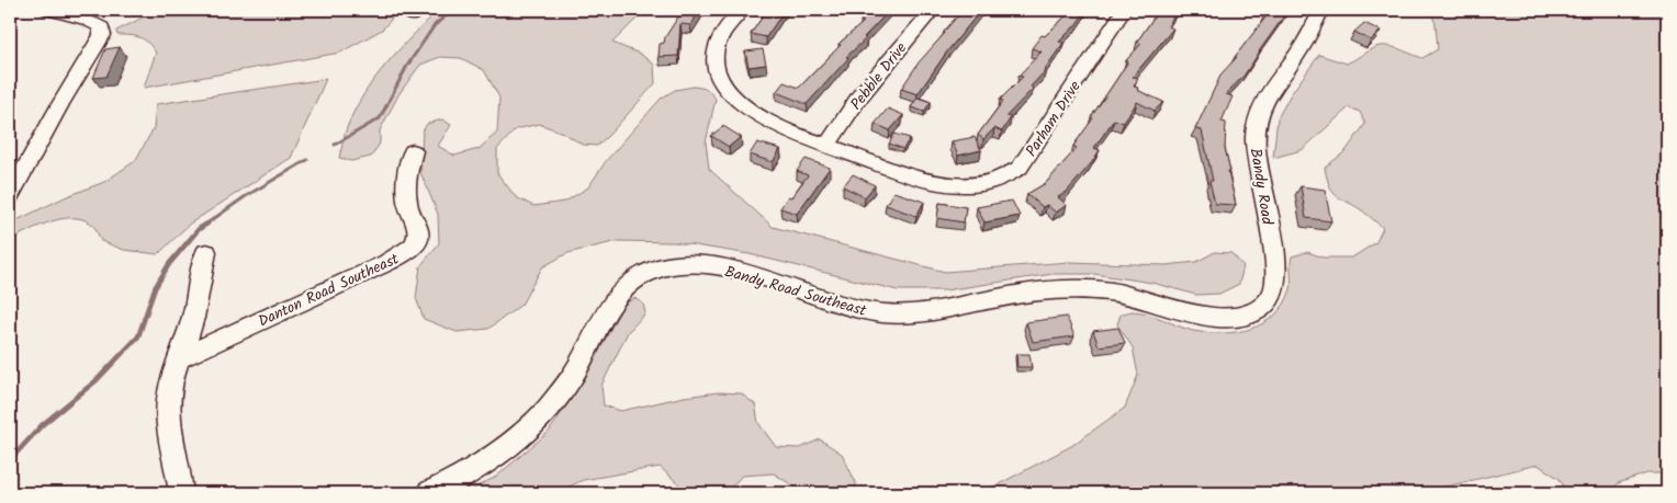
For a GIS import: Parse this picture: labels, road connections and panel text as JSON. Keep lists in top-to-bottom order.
{
  "streets": {
    "street": [
      "Pebble Drive",
      "Parham Drive",
      "Bandy Road",
      "Danton Road Southeast",
      "Bandy Road Southeast"
    ]
  },
  "crossings": [
    ["Pebble Drive", "Parham Drive"],
    ["Bandy Road", "Bandy Road Southeast"]
  ]
}
